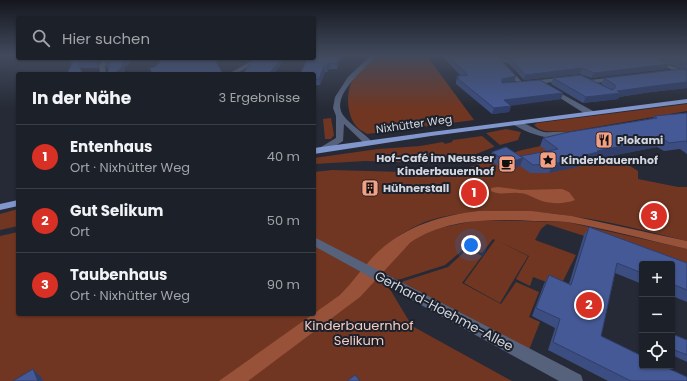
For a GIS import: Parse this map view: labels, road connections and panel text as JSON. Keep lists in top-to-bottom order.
{
  "streets": {
    "main road": ["Nixhütter Weg"],
    "street": ["Gerhard-Hoehme-Allee"]
  },
  "parks": ["Kinderbauernhof Selikum"],
  "places": {
    "restaurant": ["Plokami"],
    "place": ["Kinderbauernhof"],
    "cafe": ["Hof-Café im Neusser Kinderbauernhof"],
    "building": ["Hühnerstall"]
  },
  "page": {
    "search": "Hier suchen",
    "heading": ["In der Nähe", "3 Ergebnisse"],
    "list": [
      {
        "mark": "1",
        "name": "Entenhaus",
        "note": "Ort · Nixhütter Weg",
        "value": "40 m"
      },
      {
        "mark": "2",
        "name": "Gut Selikum",
        "note": "Ort",
        "value": "50 m"
      },
      {
        "mark": "3",
        "name": "Taubenhaus",
        "note": "Ort · Nixhütter Weg",
        "value": "90 m"
      }
    ],
    "pins": ["1", "3", "2"],
    "map_buttons": ["+", "−"]
  }
}
